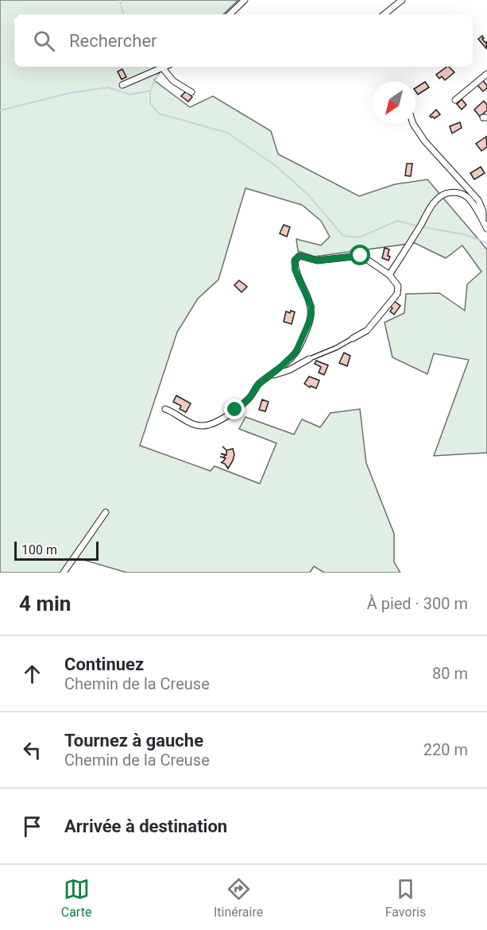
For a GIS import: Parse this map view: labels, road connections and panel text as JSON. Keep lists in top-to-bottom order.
{
  "scale_bar": "100 m",
  "north": "bottom left",
  "page": {
    "search": "Rechercher",
    "scale": "100 m",
    "heading": ["4 min", "À pied · 300 m"],
    "list": [
      ["Continuez", "Chemin de la Creuse", "80 m"],
      ["Tournez à gauche", "Chemin de la Creuse", "220 m"],
      "Arrivée à destination"
    ],
    "nav": ["Carte", "Itinéraire", "Favoris"]
  }
}
